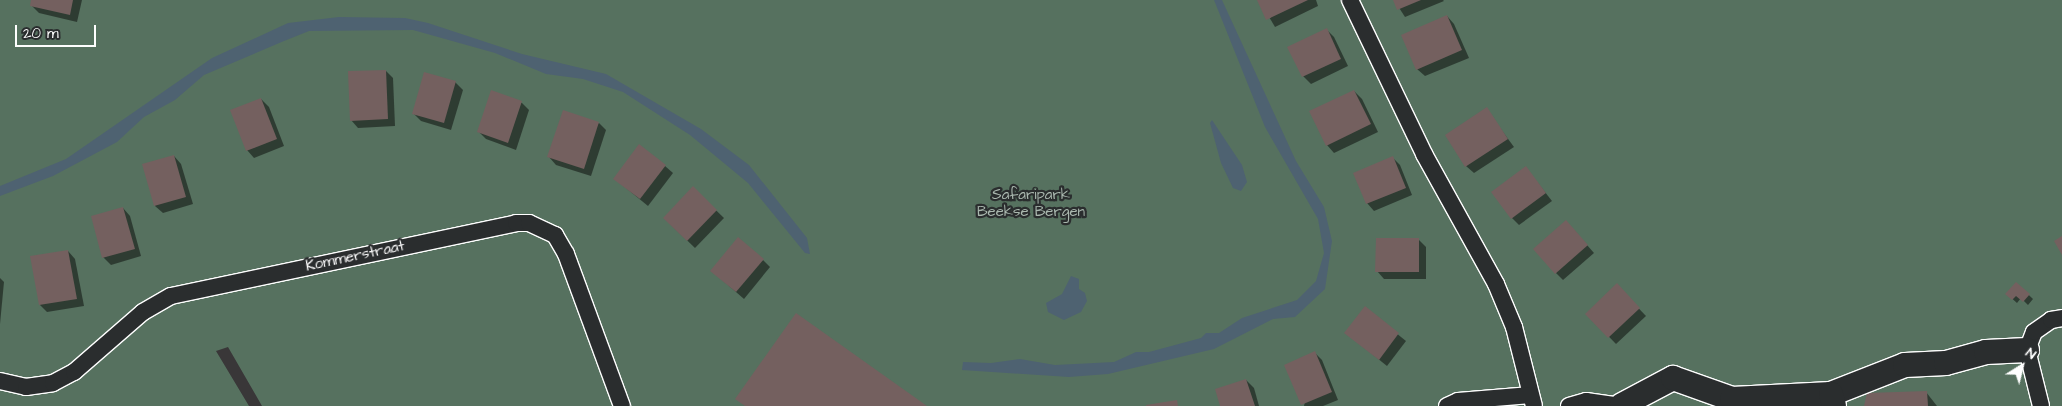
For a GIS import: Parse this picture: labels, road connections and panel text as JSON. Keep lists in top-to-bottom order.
{
  "streets": {
    "lane": ["Kommerstraat"]
  },
  "parks": ["Safaripark Beekse Bergen"],
  "scale_bar": "20 m",
  "north": "top right"
}
